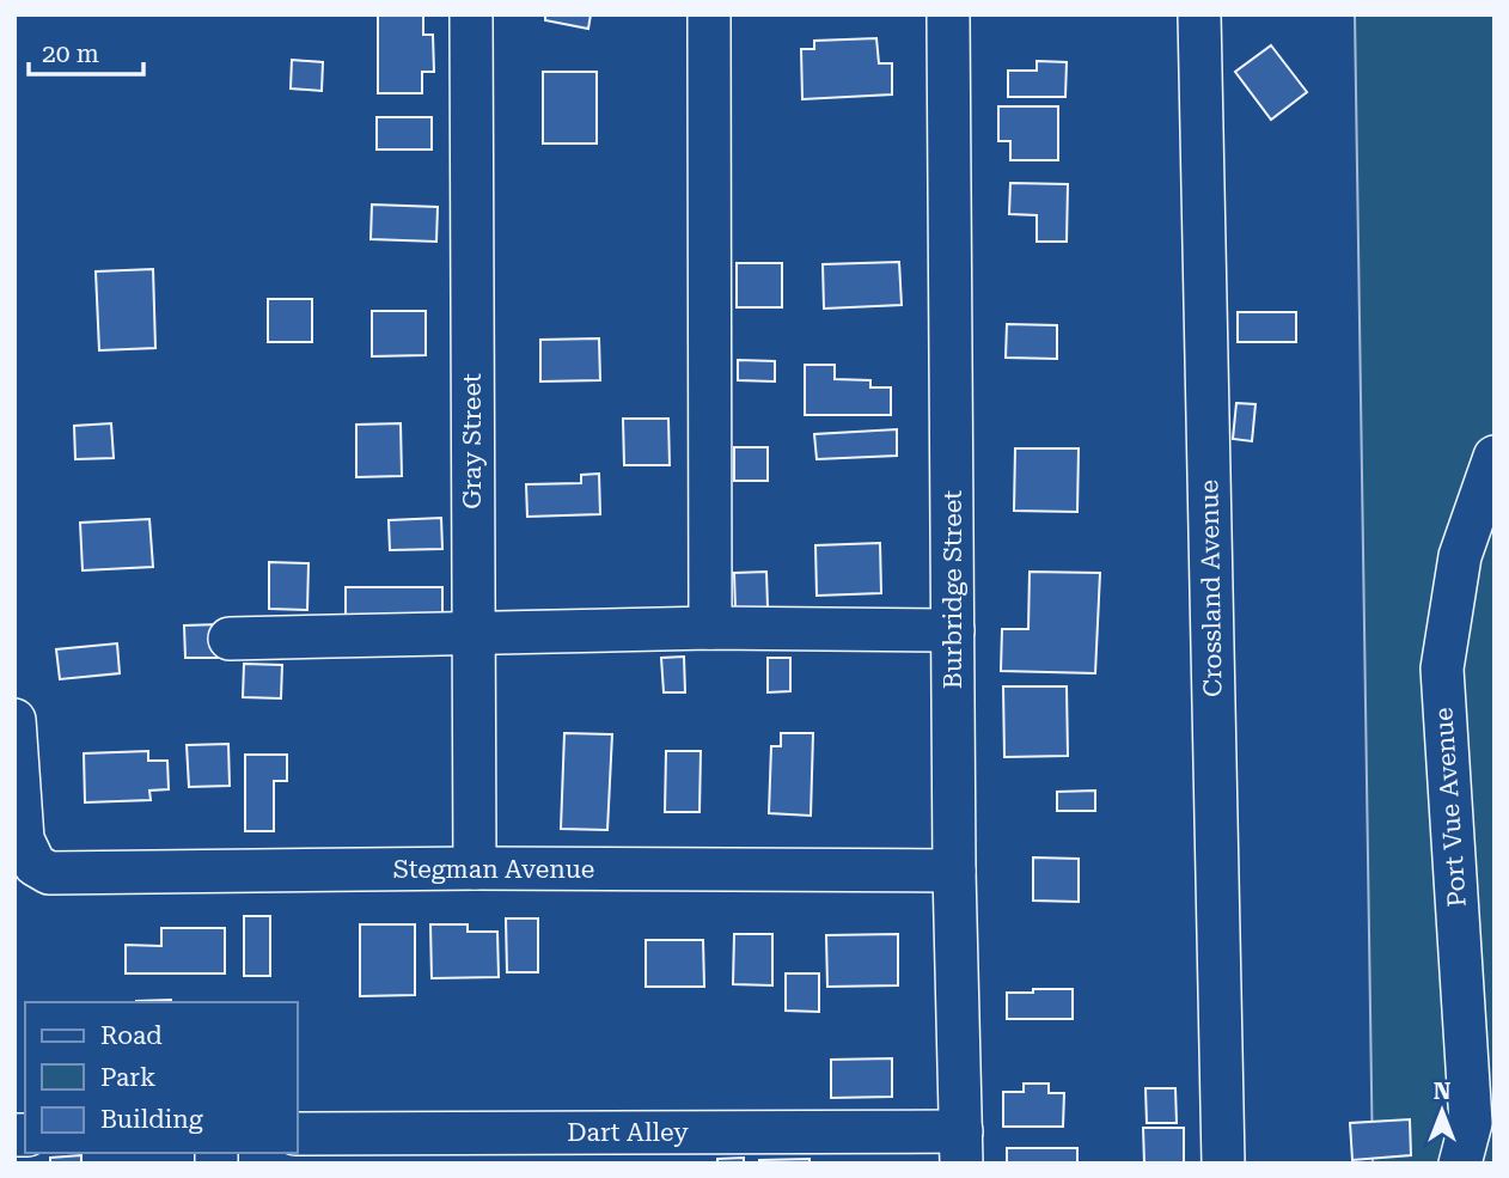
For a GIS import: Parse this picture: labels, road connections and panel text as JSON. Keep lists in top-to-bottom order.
{
  "streets": {
    "street": [
      "Gray Street",
      "Crossland Avenue",
      "Burbridge Street",
      "Port Vue Avenue",
      "Stegman Avenue",
      "Dart Alley"
    ]
  },
  "crossings": [
    ["Gray Street", "Stegman Avenue"],
    ["Burbridge Street", "Stegman Avenue"],
    ["Burbridge Street", "Dart Alley"]
  ],
  "legend": ["Road", "Park", "Building"],
  "scale_bar": "20 m",
  "north": "top"
}
